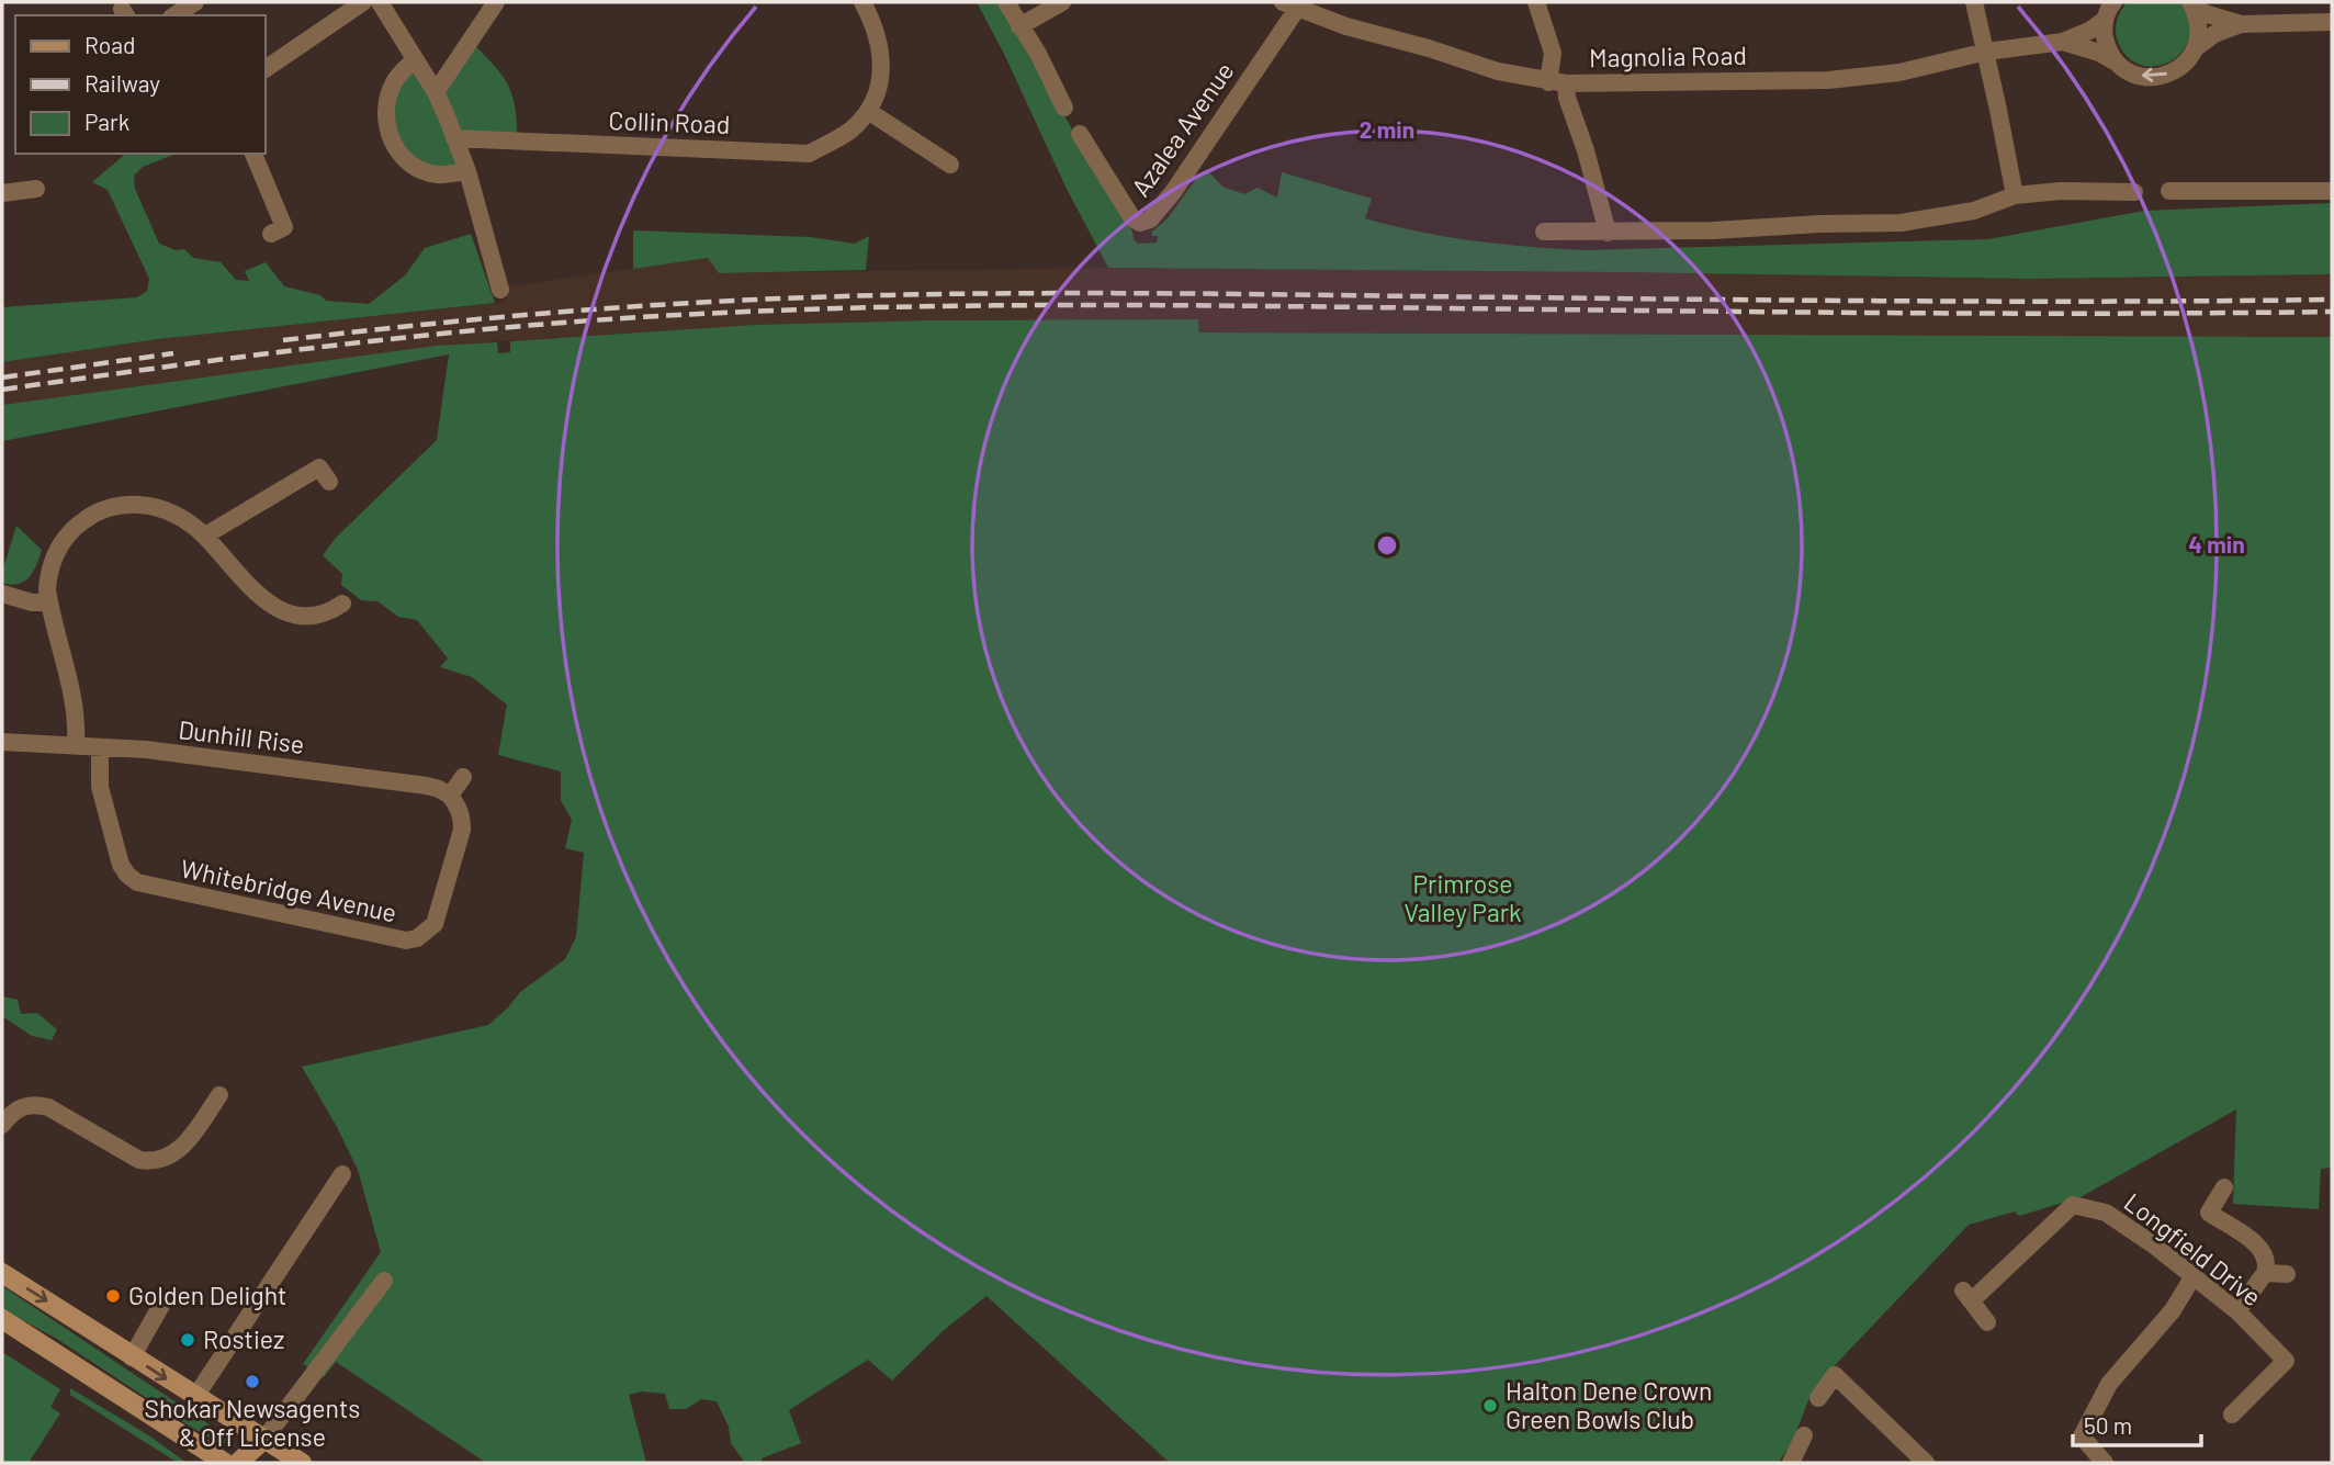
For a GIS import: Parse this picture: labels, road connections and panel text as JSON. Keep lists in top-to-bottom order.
{
  "streets": {
    "street": [
      "Magnolia Road",
      "Collin Road",
      "Azalea Avenue",
      "Dunhill Rise",
      "Whitebridge Avenue",
      "Longfield Drive"
    ]
  },
  "crossings": [
    ["Magnolia Road", "Azalea Avenue"],
    ["Dunhill Rise", "Whitebridge Avenue"]
  ],
  "parks": ["Primrose Valley Park"],
  "places": [
    "Golden Delight",
    "Rostiez",
    "Shokar Newsagents & Off License",
    "Halton Dene Crown Green Bowls Club"
  ],
  "legend": ["Road", "Railway", "Park"],
  "scale_bar": "50 m",
  "rings": ["2 min", "4 min"]
}
